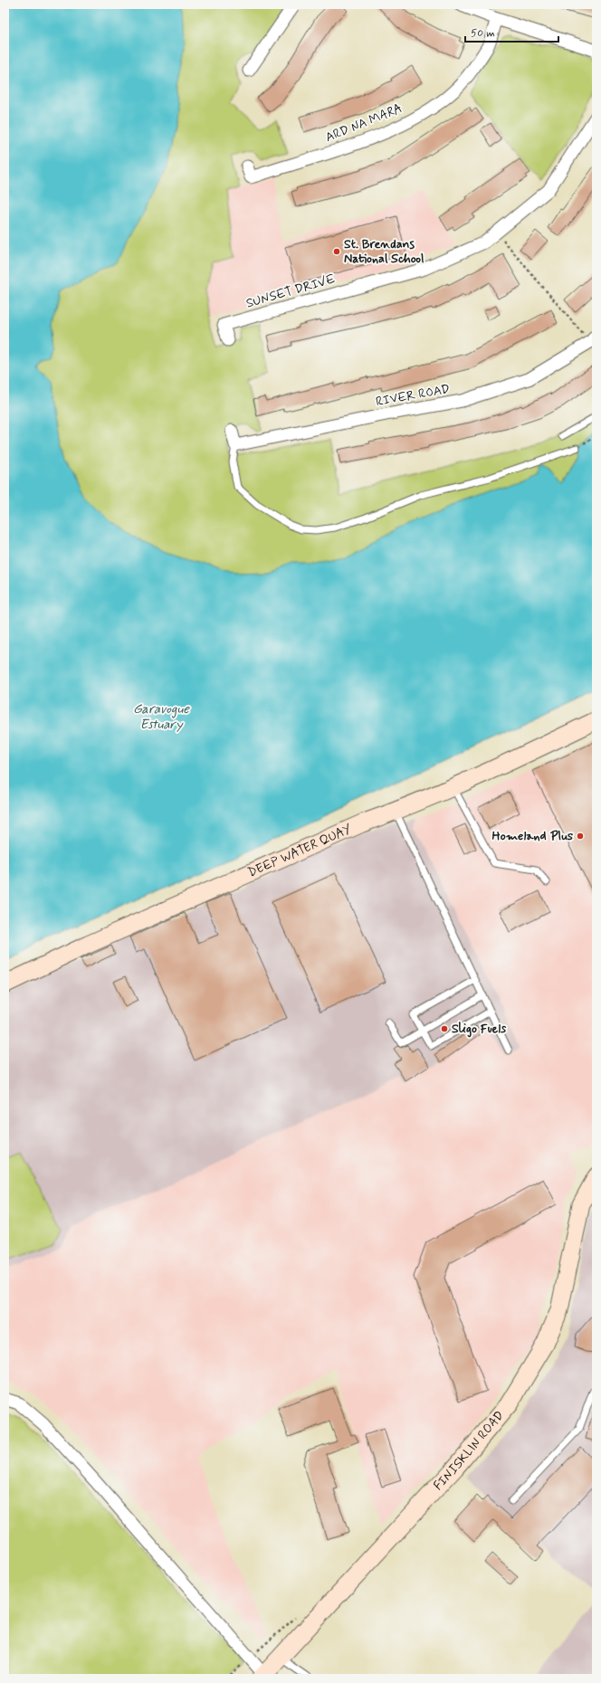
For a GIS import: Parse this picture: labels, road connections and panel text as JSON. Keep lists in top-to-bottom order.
{
  "streets": {
    "street": [
      "ARD NA MARA",
      "SUNSET DRIVE",
      "RIVER ROAD",
      "DEEP WATER QUAY",
      "FINISKLIN ROAD"
    ]
  },
  "water": ["Garavogue Estuary"],
  "places": ["St. Brendans National School", "Homeland Plus", "Sligo Fuels"],
  "scale_bar": "50 m"
}
